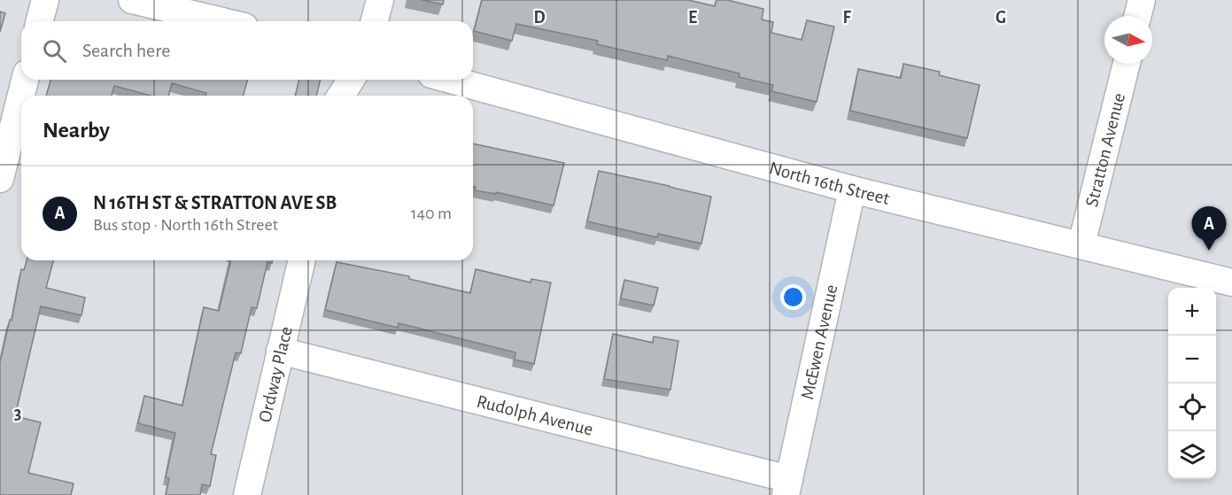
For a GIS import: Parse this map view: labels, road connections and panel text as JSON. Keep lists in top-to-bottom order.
{
  "streets": {
    "street": [
      "Stratton Avenue",
      "North 16th Street",
      "McEwen Avenue",
      "Ordway Place",
      "Rudolph Avenue"
    ]
  },
  "crossings": [
    ["Stratton Avenue", "North 16th Street"],
    ["North 16th Street", "McEwen Avenue"],
    ["McEwen Avenue", "Rudolph Avenue"],
    ["Ordway Place", "Rudolph Avenue"]
  ],
  "north": "right",
  "page": {
    "search": "Search here",
    "heading": "Nearby",
    "list": [
      {
        "mark": "A",
        "name": "N 16TH ST & STRATTON AVE SB",
        "note": "Bus stop · North 16th Street",
        "value": "140 m"
      }
    ],
    "pins": "A",
    "map_buttons": ["+", "−"]
  },
  "grid": {
    "columns": [
      "D",
      "E",
      "F",
      "G"
    ],
    "rows": ["3"]
  }
}
